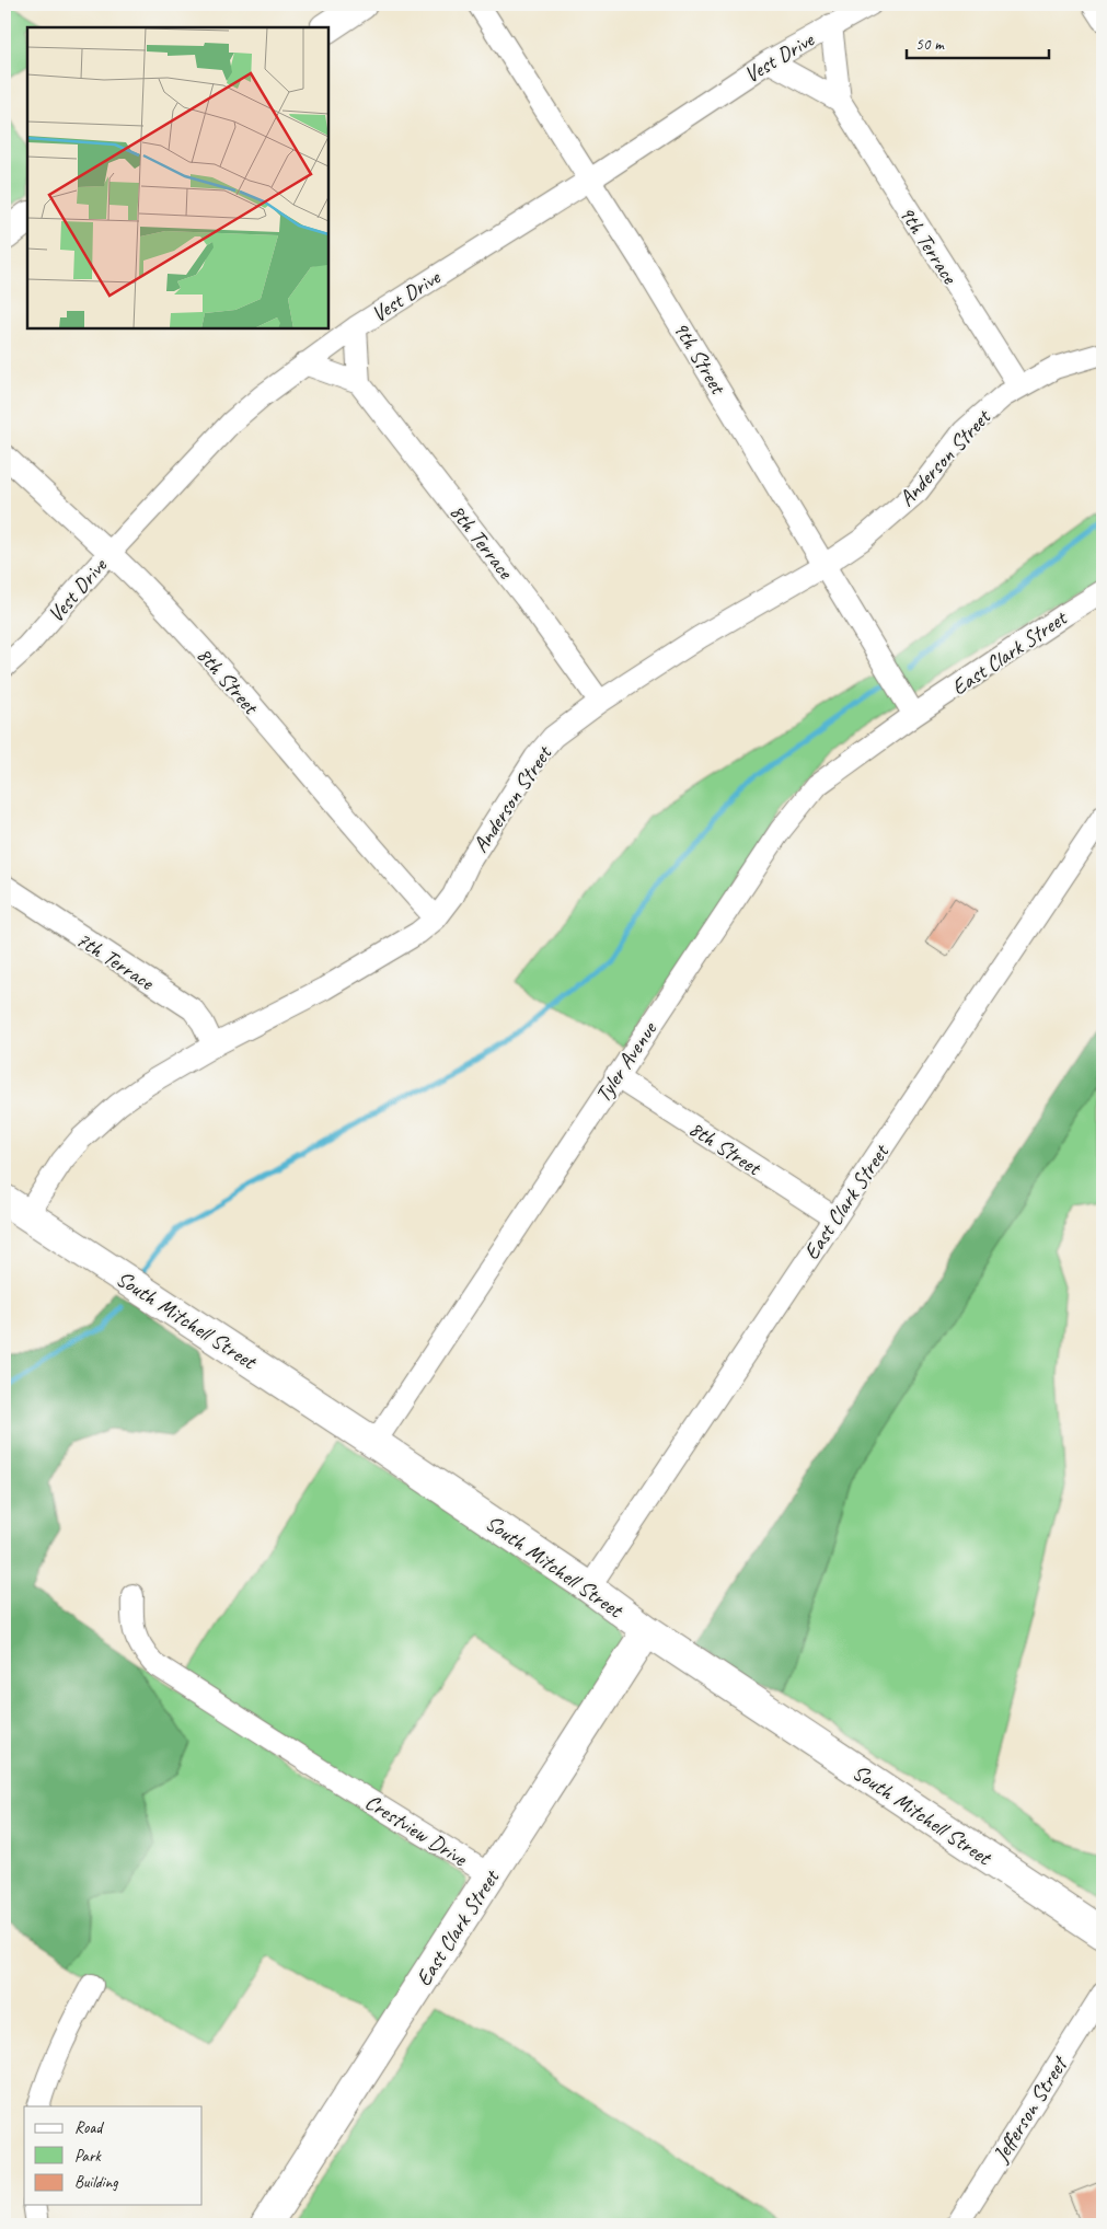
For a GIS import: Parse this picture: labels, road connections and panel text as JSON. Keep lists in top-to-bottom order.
{
  "streets": {
    "street": [
      "Vest Drive",
      "9th Terrace",
      "9th Street",
      "Anderson Street",
      "8th Terrace",
      "East Clark Street",
      "8th Street",
      "7th Terrace",
      "Tyler Avenue",
      "South Mitchell Street",
      "Crestview Drive",
      "Jefferson Street"
    ]
  },
  "crossings": [
    ["Vest Drive", "9th Terrace"],
    ["Vest Drive", "9th Street"],
    ["Vest Drive", "8th Street"],
    ["9th Terrace", "Anderson Street"],
    ["9th Street", "Anderson Street"],
    ["9th Street", "East Clark Street"],
    ["9th Street", "Tyler Avenue"],
    ["Anderson Street", "8th Terrace"],
    ["Anderson Street", "8th Street"],
    ["Anderson Street", "7th Terrace"],
    ["Anderson Street", "South Mitchell Street"],
    ["East Clark Street", "8th Street"],
    ["East Clark Street", "Tyler Avenue"],
    ["East Clark Street", "South Mitchell Street"],
    ["East Clark Street", "Crestview Drive"],
    ["8th Street", "Tyler Avenue"],
    ["Tyler Avenue", "South Mitchell Street"]
  ],
  "legend": ["Road", "Park", "Building"],
  "scale_bar": "50 m"
}
